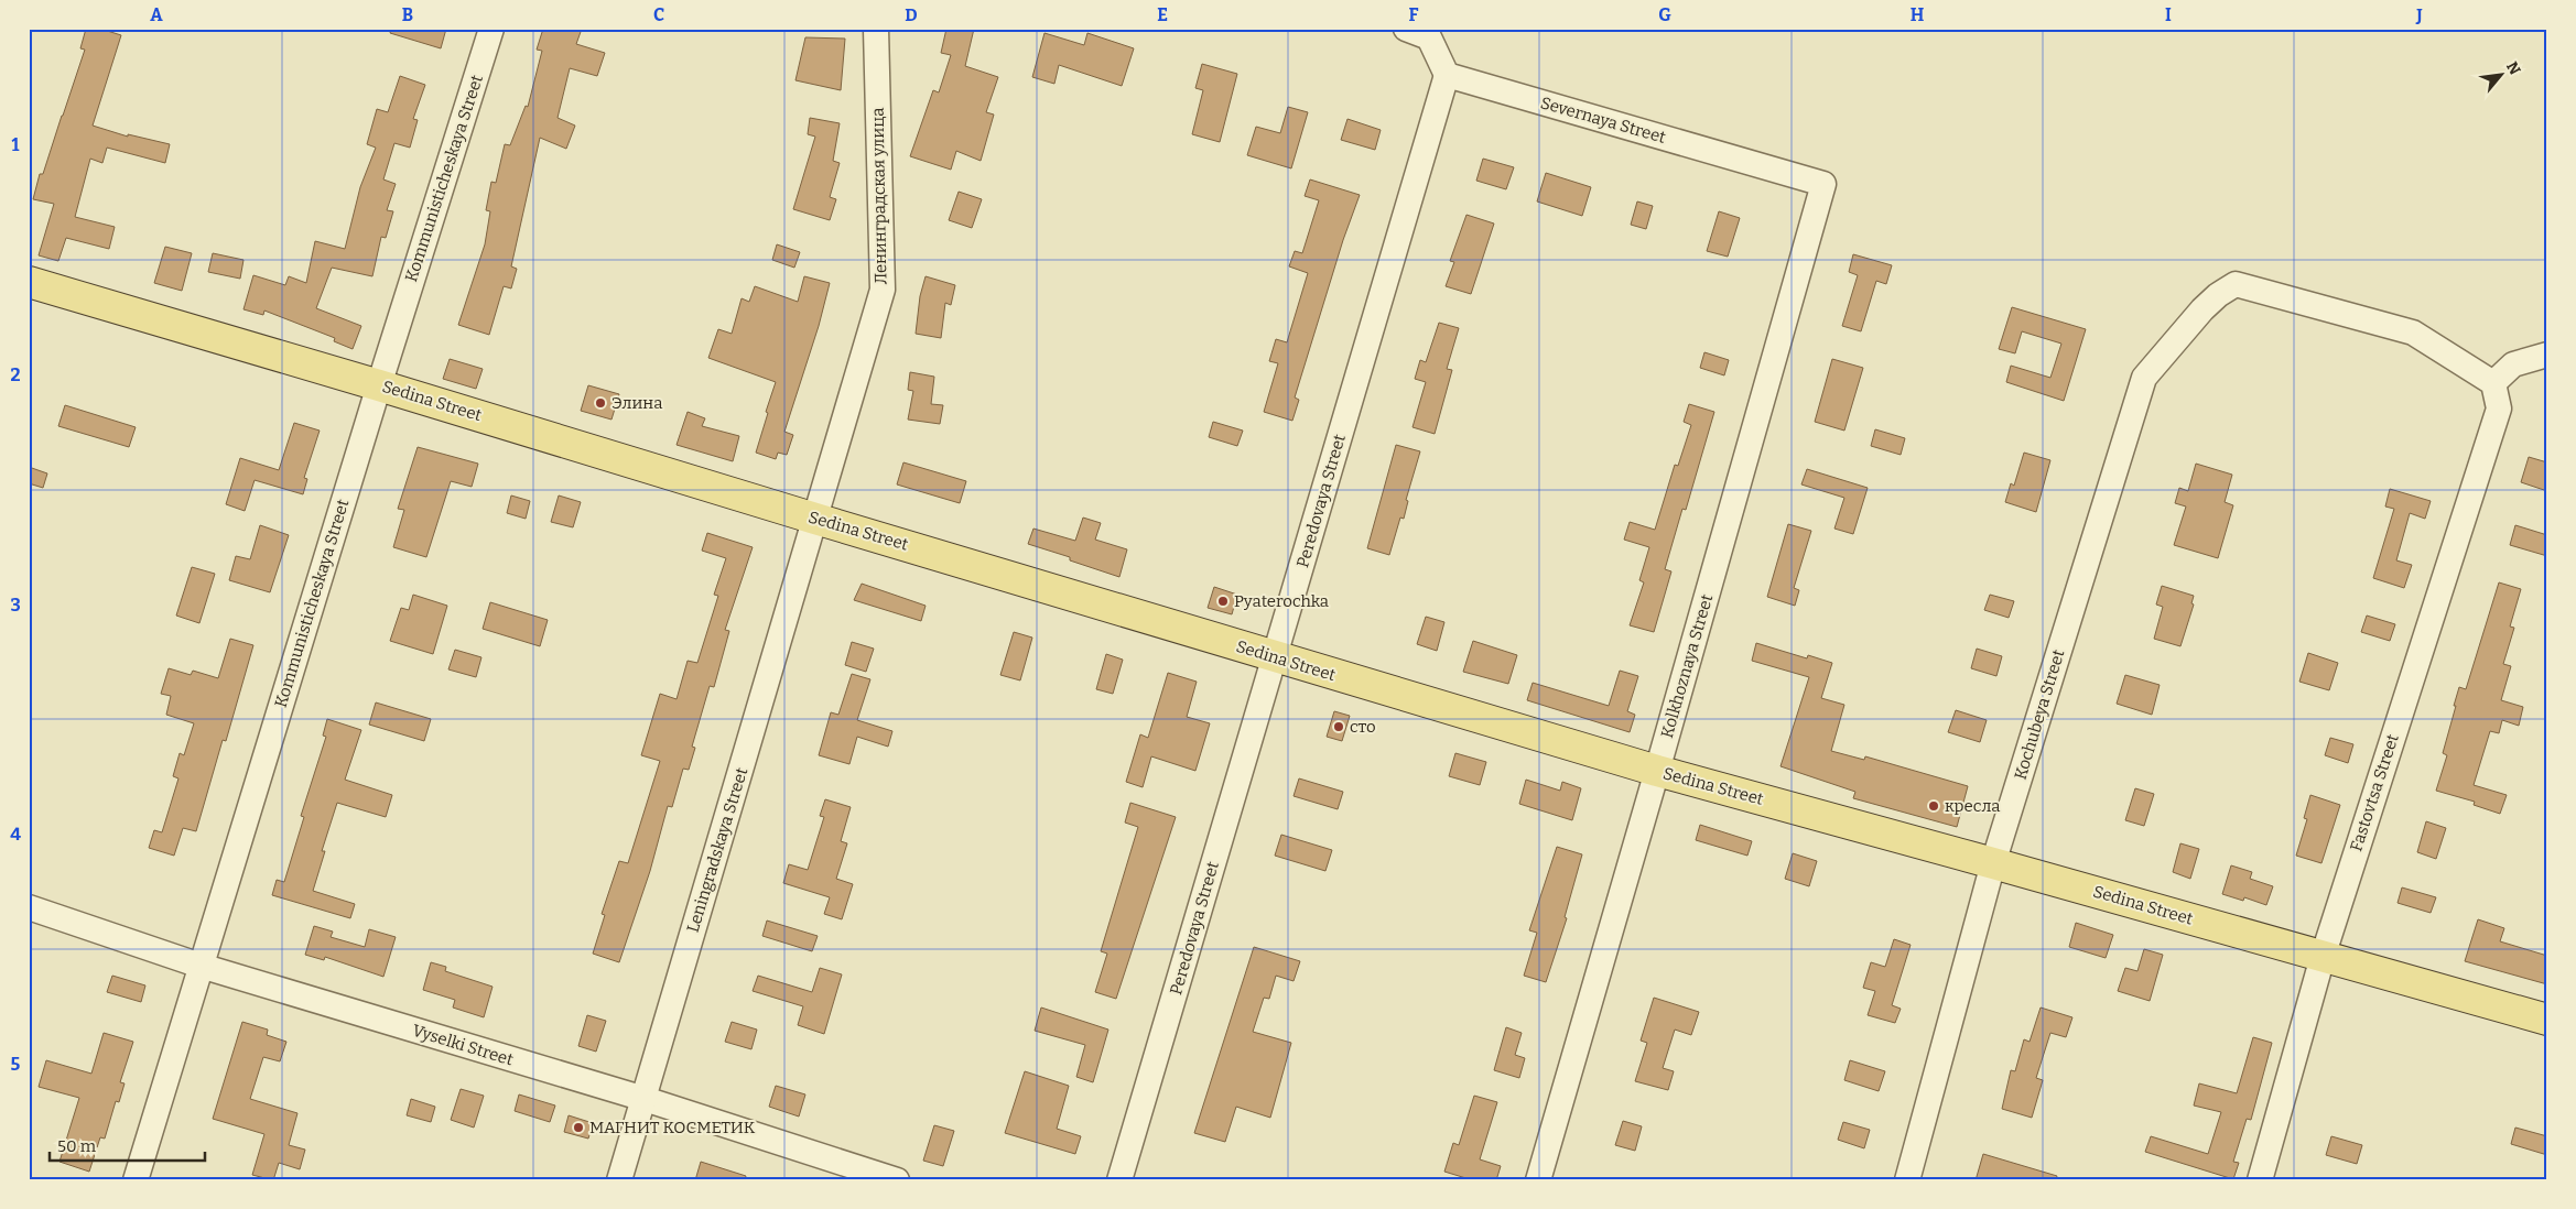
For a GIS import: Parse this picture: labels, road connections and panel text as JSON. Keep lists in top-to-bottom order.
{
  "streets": {
    "main road": ["Sedina Street"],
    "street": [
      "Severnaya Street",
      "Kommunisticheskaya Street",
      "Ленинградская улица",
      "Peredovaya Street",
      "Kolkhoznaya Street",
      "Kochubeya Street",
      "Fastovtsa Street",
      "Leningradskaya Street",
      "Vyselki Street"
    ]
  },
  "crossings": [
    ["Severnaya Street", "Peredovaya Street"],
    ["Severnaya Street", "Kolkhoznaya Street"],
    ["Kommunisticheskaya Street", "Sedina Street"],
    ["Kommunisticheskaya Street", "Vyselki Street"],
    ["Ленинградская улица", "Sedina Street"],
    ["Ленинградская улица", "Leningradskaya Street"],
    ["Sedina Street", "Peredovaya Street"],
    ["Sedina Street", "Kolkhoznaya Street"],
    ["Sedina Street", "Kochubeya Street"],
    ["Sedina Street", "Fastovtsa Street"],
    ["Sedina Street", "Leningradskaya Street"],
    ["Kochubeya Street", "Fastovtsa Street"],
    ["Leningradskaya Street", "Vyselki Street"]
  ],
  "places": [
    "Элина",
    "Pyaterochka",
    "сто",
    "кресла",
    "МАГНИТ КОСМЕТИК"
  ],
  "scale_bar": "50 m",
  "north": "top right",
  "grid": {
    "columns": [
      "A",
      "B",
      "C",
      "D",
      "E",
      "F",
      "G",
      "H",
      "I",
      "J"
    ],
    "rows": [
      "1",
      "2",
      "3",
      "4",
      "5"
    ]
  }
}
